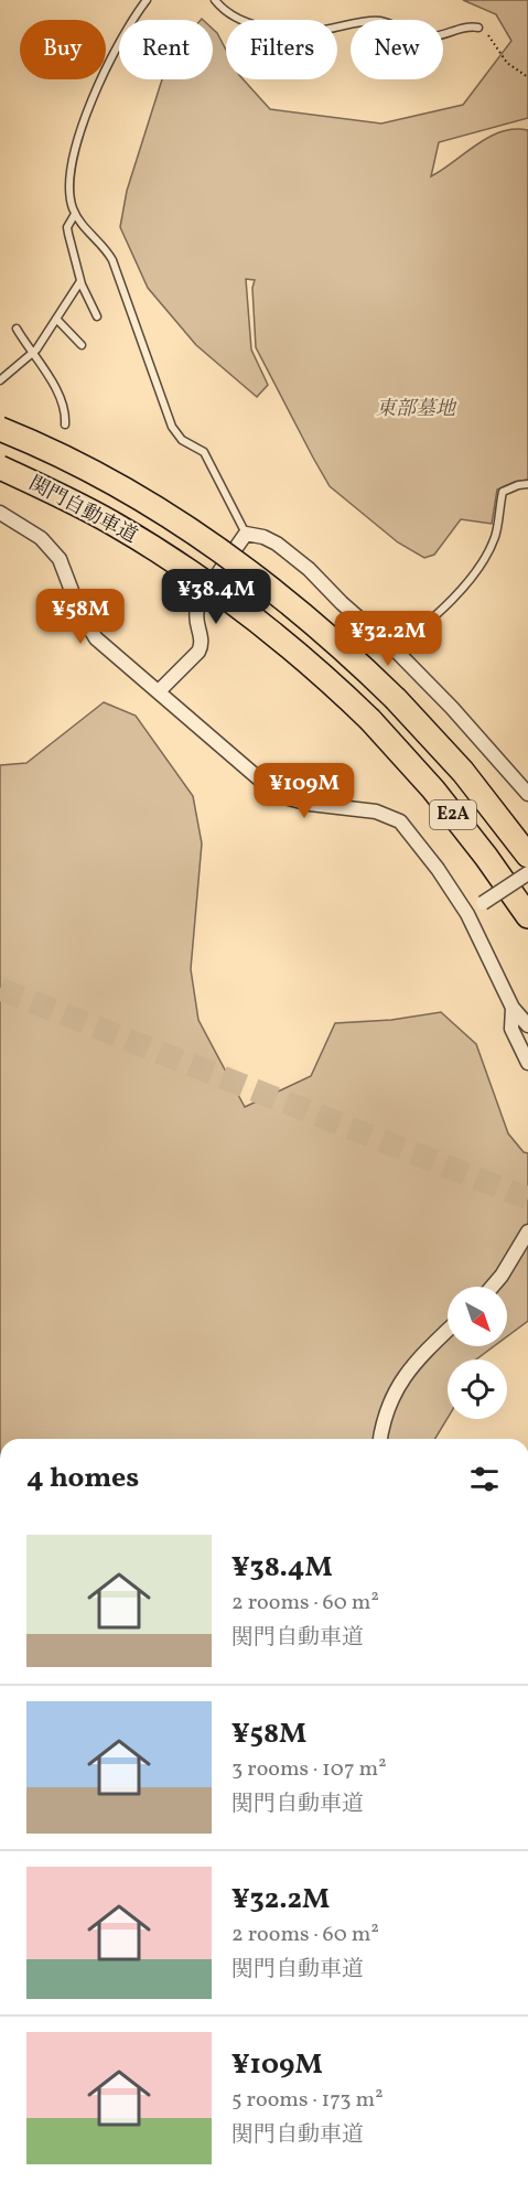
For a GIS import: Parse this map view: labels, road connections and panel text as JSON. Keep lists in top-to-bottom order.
{
  "streets": {
    "highway": ["関門自動車道", "E2A"]
  },
  "parks": ["東部墓地"],
  "north": "bottom right",
  "page": {
    "chip": [
      "Buy",
      "Rent",
      "Filters",
      "New"
    ],
    "price": [
      "¥38.4M",
      "¥58M",
      "¥32.2M",
      "¥109M"
    ],
    "heading": "4 homes",
    "list": [
      {
        "name": "¥38.4M",
        "note": "2 rooms · 60 m² · 関門自動車道"
      },
      {
        "name": "¥58M",
        "note": "3 rooms · 107 m² · 関門自動車道"
      },
      {
        "name": "¥32.2M",
        "note": "2 rooms · 60 m² · 関門自動車道"
      },
      {
        "name": "¥109M",
        "note": "5 rooms · 173 m² · 関門自動車道"
      }
    ]
  }
}
